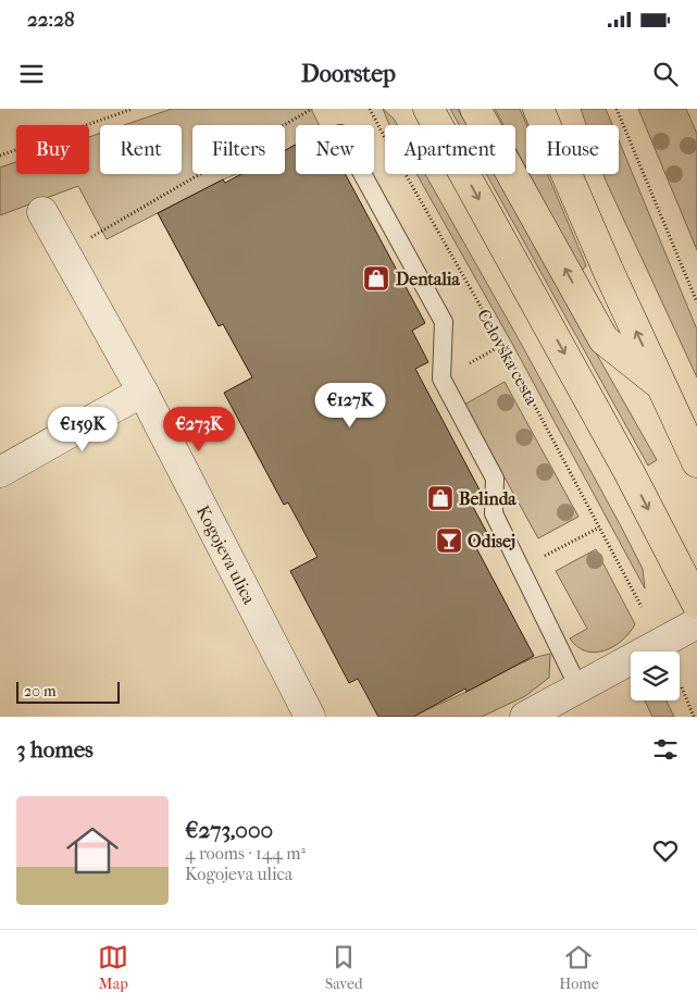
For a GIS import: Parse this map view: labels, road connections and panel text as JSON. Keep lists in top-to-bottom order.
{
  "streets": {
    "street": ["Kogojeva ulica"],
    "path": ["Celovška cesta"]
  },
  "places": {
    "shop": ["Dentalia", "Belinda"],
    "bar": ["Odisej"]
  },
  "scale_bar": "20 m",
  "page": {
    "status": "22:28",
    "header": "Doorstep",
    "chip": [
      "Buy",
      "Rent",
      "Filters",
      "New",
      "Apartment",
      "House"
    ],
    "price": ["€127K", "€159K", "€273K"],
    "scale": "20 m",
    "heading": "3 homes",
    "list": [
      {
        "name": "€273,000",
        "note": "4 rooms · 144 m² · Kogojeva ulica"
      }
    ],
    "tabs": ["Map", "Saved", "Home"]
  }
}
